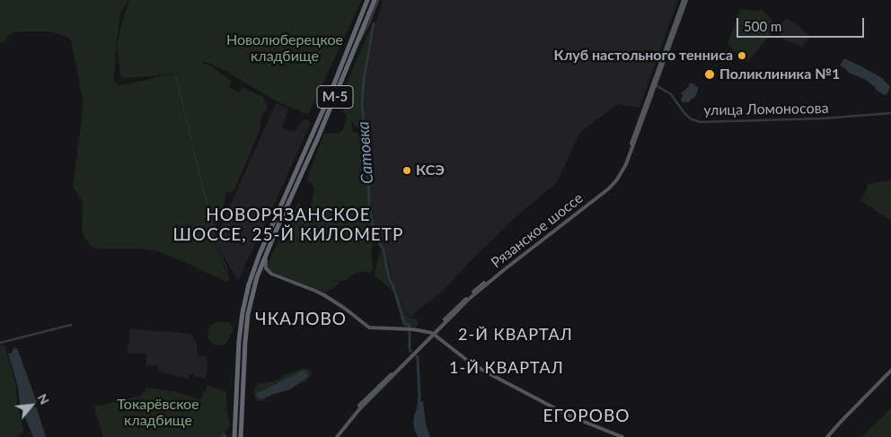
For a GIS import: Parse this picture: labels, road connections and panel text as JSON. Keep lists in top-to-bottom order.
{
  "streets": {
    "highway": ["М-5"],
    "main road": ["Рязанское шоссе"],
    "street": ["улица Ломоносова"]
  },
  "crossings": [
    ["улица Ломоносова", "Рязанское шоссе"]
  ],
  "districts": [
    "НОВОРЯЗАНСКОЕ ШОССЕ, 25-Й КИЛОМЕТР",
    "ЧКАЛОВО",
    "2-Й КВАРТАЛ",
    "1-Й КВАРТАЛ",
    "ЕГОРОВО"
  ],
  "water": ["Сатовка"],
  "parks": ["Новолюберецкое кладбище", "Токарёвское кладбище"],
  "places": ["Клуб настольного тенниса", "Поликлиника №1", "КСЭ"],
  "scale_bar": "500 m",
  "north": "top right"
}
